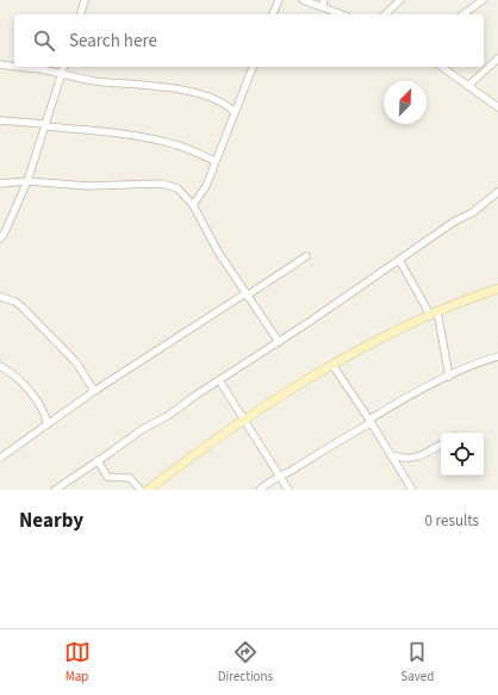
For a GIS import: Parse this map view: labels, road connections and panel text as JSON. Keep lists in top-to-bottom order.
{
  "north": "top right",
  "page": {
    "search": "Search here",
    "heading": ["Nearby", "0 results"],
    "nav": ["Map", "Directions", "Saved"]
  }
}
